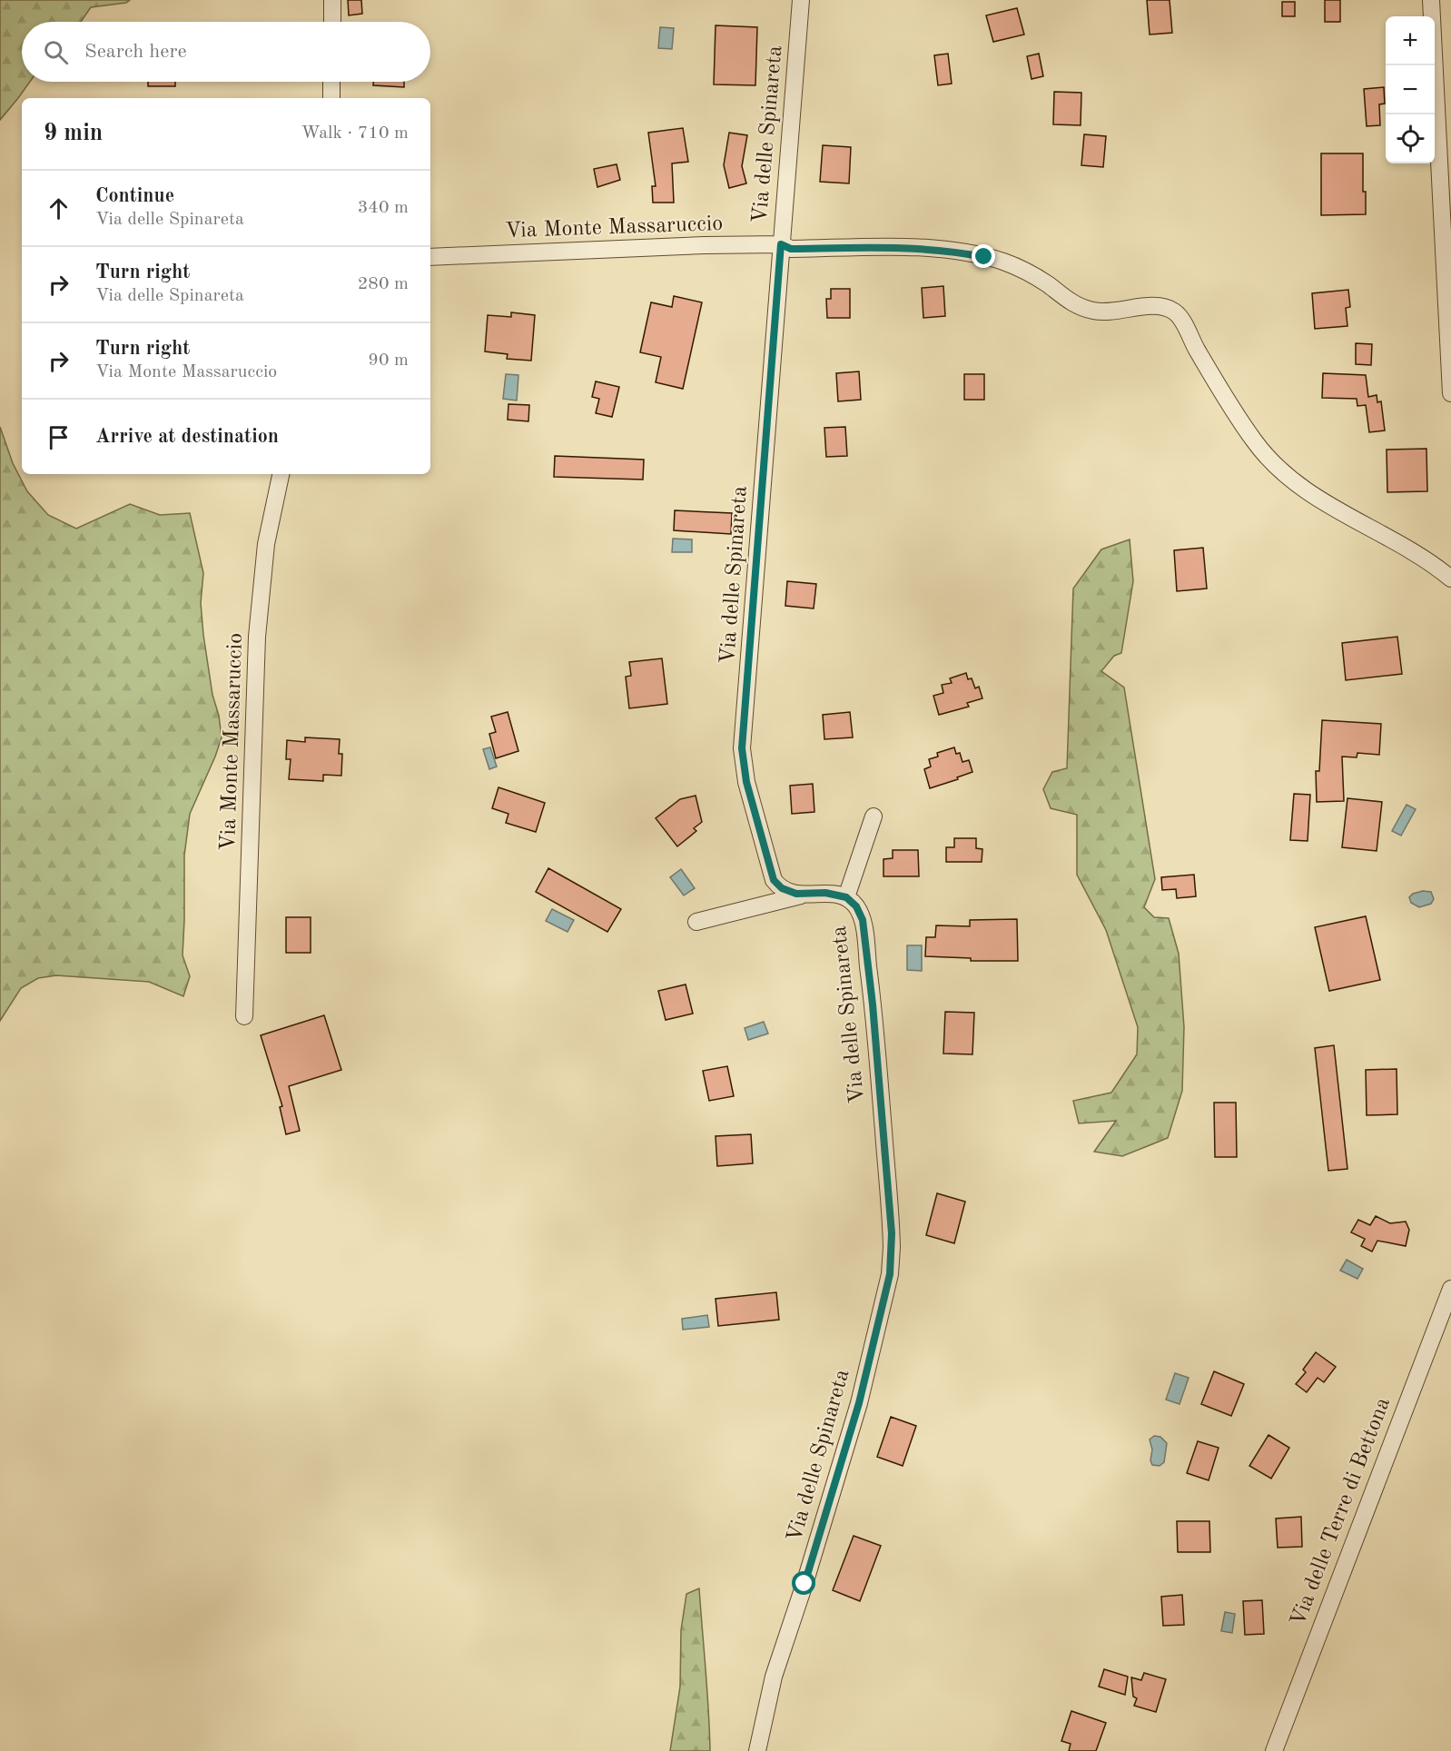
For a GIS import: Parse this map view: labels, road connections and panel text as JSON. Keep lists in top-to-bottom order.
{
  "streets": {
    "street": ["Via delle Spinareta", "Via Monte Massaruccio", "Via delle Terre di Bettona"]
  },
  "crossings": [
    ["Via delle Spinareta", "Via Monte Massaruccio"]
  ],
  "page": {
    "map_buttons": ["+", "−"],
    "search": "Search here",
    "heading": ["9 min", "Walk · 710 m"],
    "list": [
      ["Continue", "Via delle Spinareta", "340 m"],
      ["Turn right", "Via delle Spinareta", "280 m"],
      ["Turn right", "Via Monte Massaruccio", "90 m"],
      "Arrive at destination"
    ]
  }
}
